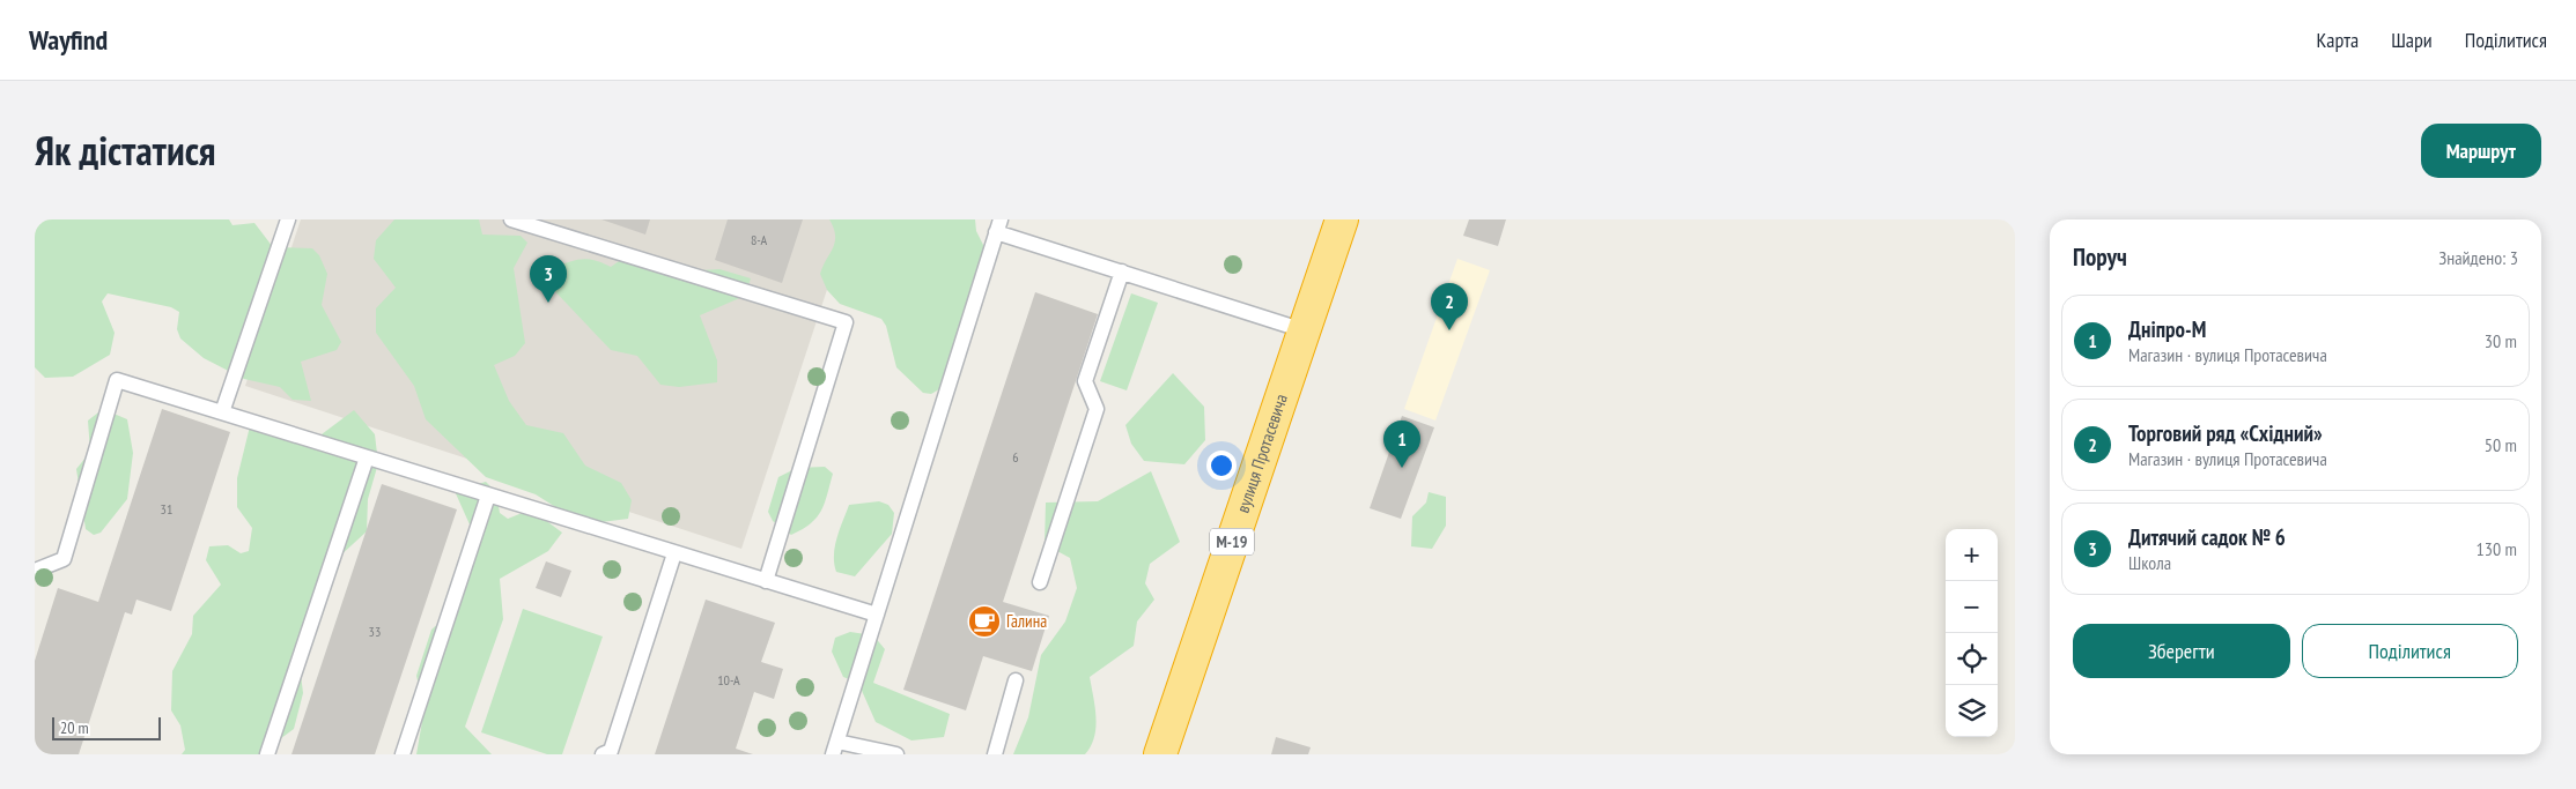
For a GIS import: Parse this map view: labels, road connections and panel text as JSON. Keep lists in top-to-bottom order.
{
  "streets": {
    "highway": ["вулиця Протасевича", "М-19"]
  },
  "places": {
    "cafe": ["Галина"]
  },
  "house_numbers": [
    "8-А",
    "6",
    "31",
    "33",
    "10-А"
  ],
  "scale_bar": "20 m",
  "page": {
    "header": "Wayfind",
    "nav": ["Карта", "Шари", "Поділитися"],
    "title": "Як дістатися",
    "buttons": [
      "Маршрут",
      ["Зберегти", "Поділитися"]
    ],
    "heading": ["Поруч", "Знайдено: 3"],
    "pins": ["3", "2", "1"],
    "list": [
      {
        "mark": "1",
        "name": "Дніпро-М",
        "note": "Магазин · вулиця Протасевича",
        "value": "30 m"
      },
      {
        "mark": "2",
        "name": "Торговий ряд «Східний»",
        "note": "Магазин · вулиця Протасевича",
        "value": "50 m"
      },
      {
        "mark": "3",
        "name": "Дитячий садок № 6",
        "note": "Школа",
        "value": "130 m"
      }
    ],
    "map_buttons": ["+", "−"],
    "scale": "20 m"
  }
}
